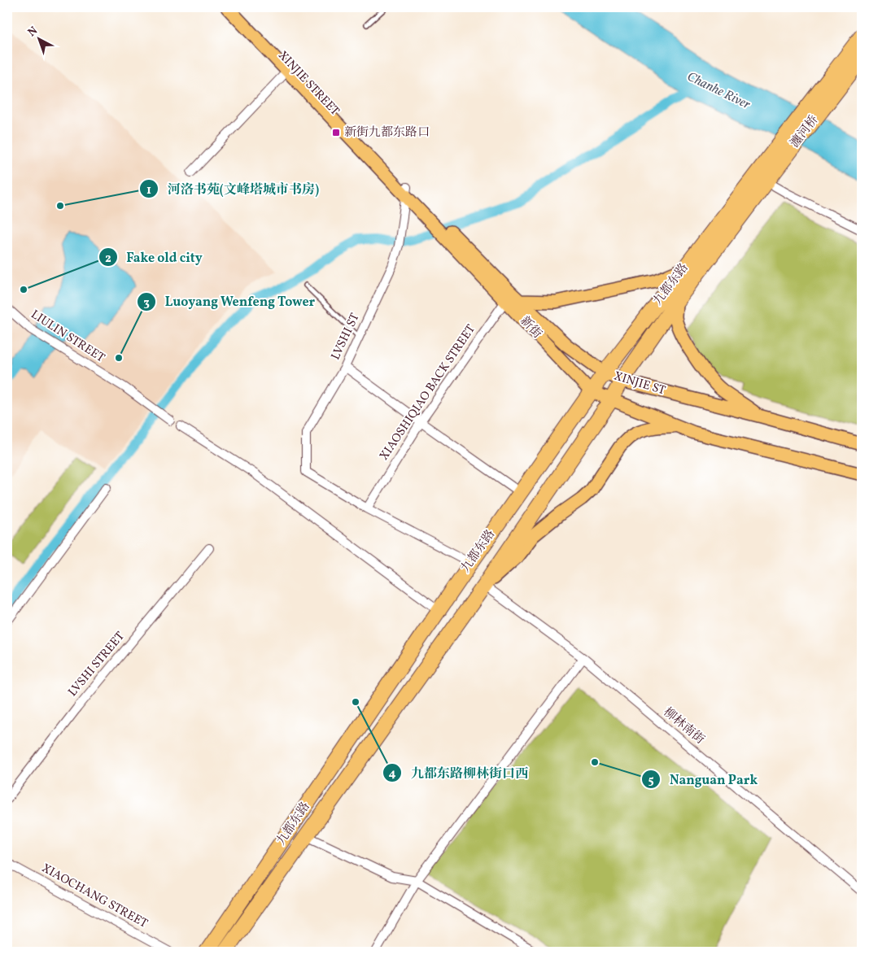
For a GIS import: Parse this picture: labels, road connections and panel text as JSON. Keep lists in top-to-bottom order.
{
  "streets": {
    "highway": ["瀍河桥", "九都东路"],
    "main road": ["XINJIE STREET", "新街", "XINJIE ST"],
    "street": [
      "LIULIN STREET",
      "LVSHI ST",
      "XIAOSHIQIAO BACK STREET",
      "LVSHI STREET",
      "柳林南街",
      "XIAOCHANG STREET"
    ]
  },
  "crossings": [
    ["XINJIE STREET", "LVSHI ST"],
    ["XINJIE STREET", "XINJIE ST"],
    ["瀍河桥", "九都东路"],
    ["九都东路", "新街"],
    ["九都东路", "XINJIE ST"],
    ["九都东路", "柳林南街"],
    ["新街", "XINJIE ST"],
    ["新街", "XIAOSHIQIAO BACK STREET"],
    ["LVSHI ST", "XIAOSHIQIAO BACK STREET"],
    ["XINJIE ST", "XIAOSHIQIAO BACK STREET"]
  ],
  "water": ["Chanhe River"],
  "places": {
    "transit": ["新街九都东路口"],
    "other": [
      "河洛书苑(文峰塔城市书房)",
      "Fake old city",
      "Luoyang Wenfeng Tower",
      "九都东路柳林街口西",
      "Nanguan Park"
    ]
  },
  "north": "top left"
}
